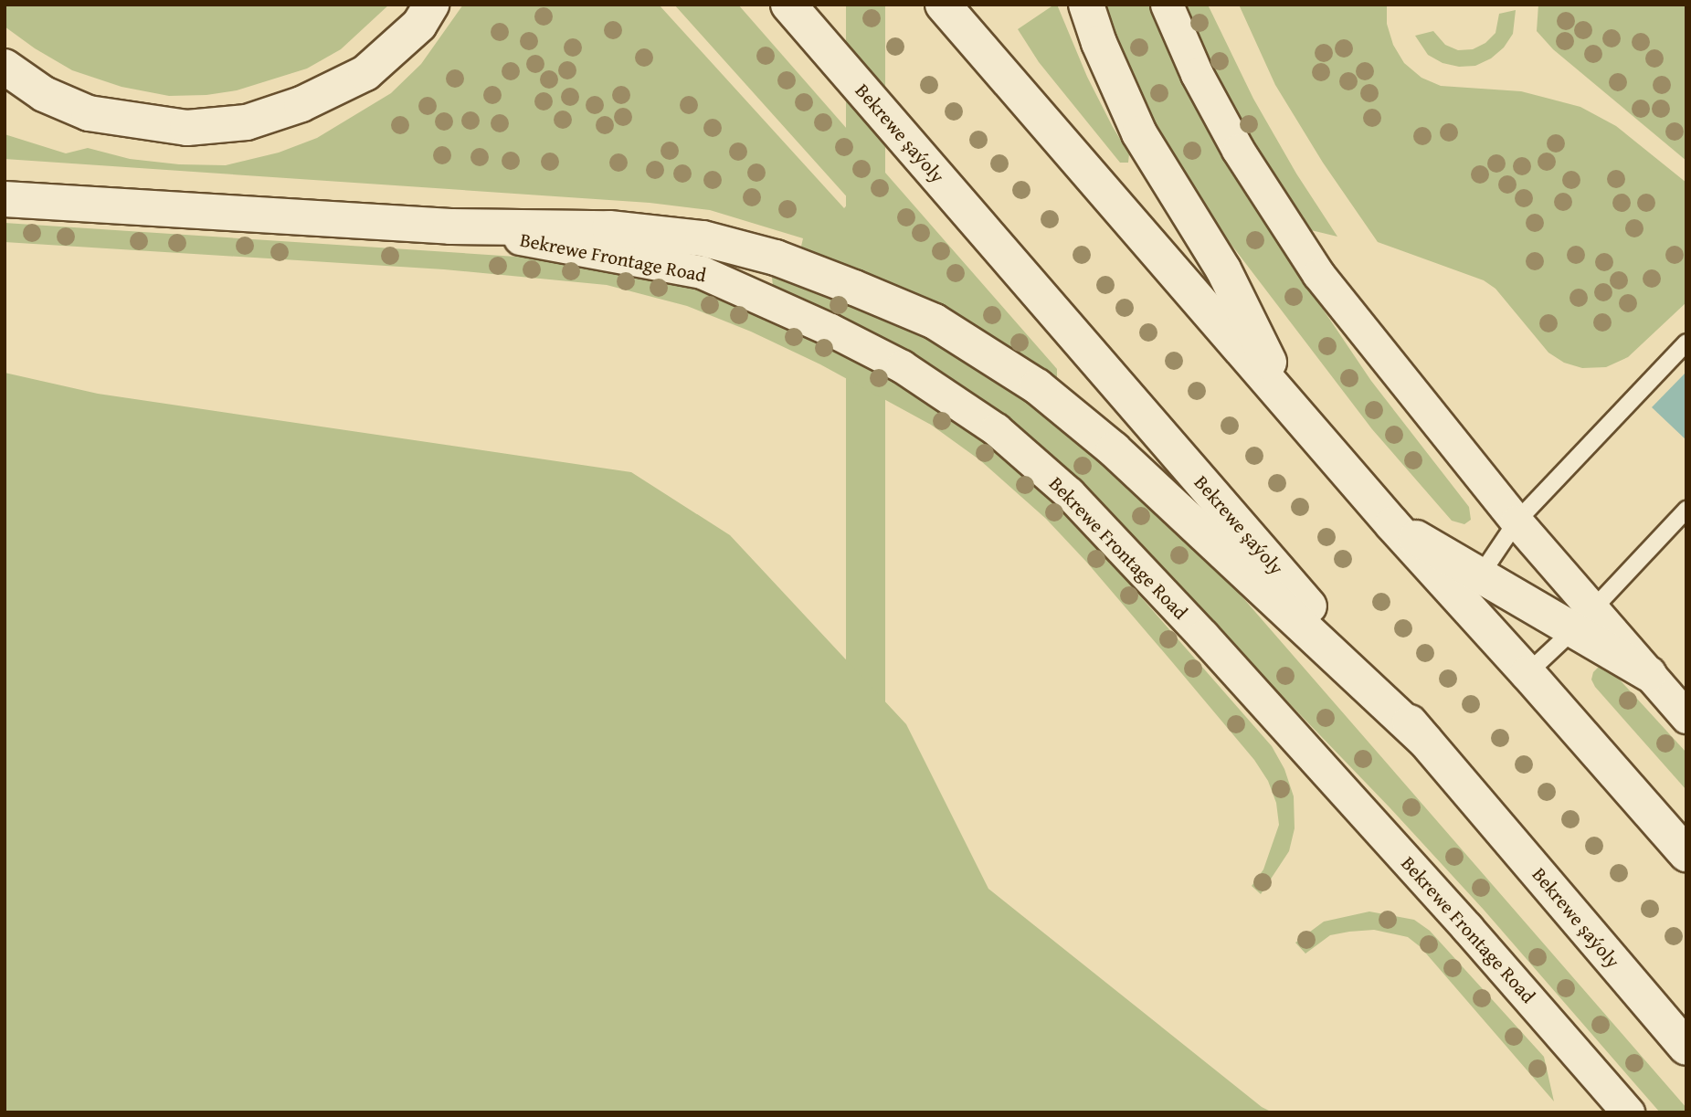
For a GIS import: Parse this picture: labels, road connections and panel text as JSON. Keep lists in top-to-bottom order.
{
  "streets": {
    "main road": ["Bekrewe şaýoly"],
    "street": ["Bekrewe Frontage Road"]
  }
}
